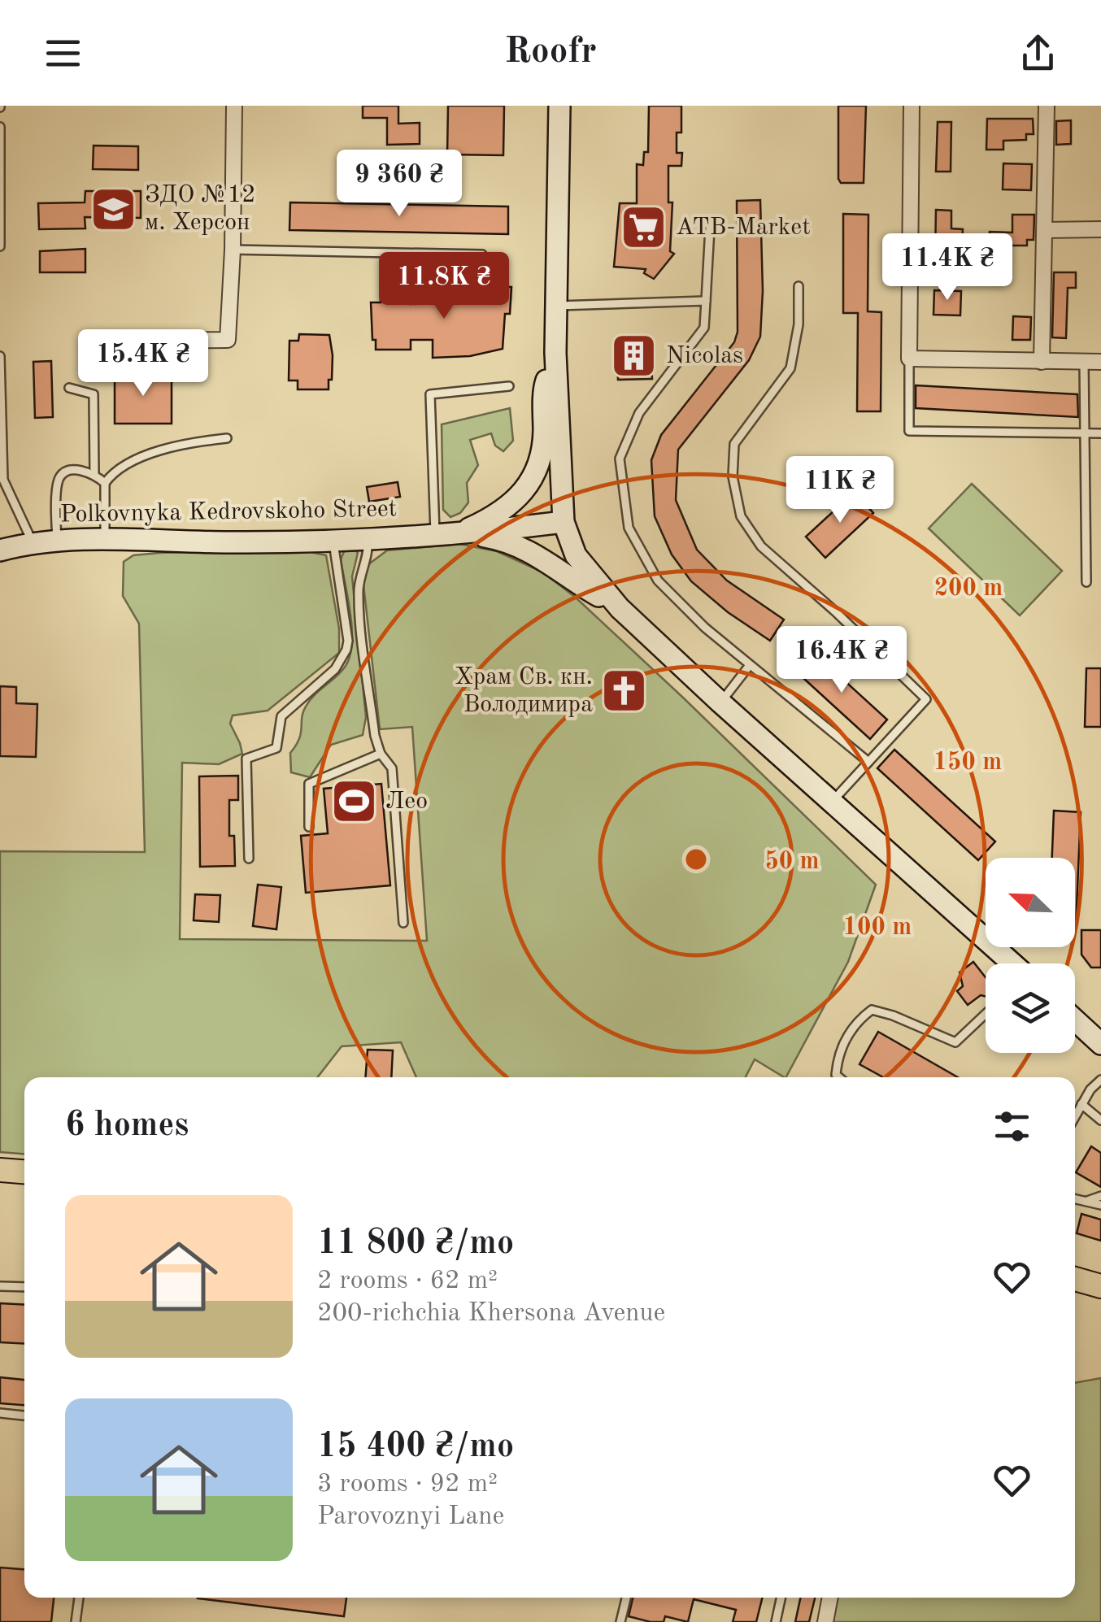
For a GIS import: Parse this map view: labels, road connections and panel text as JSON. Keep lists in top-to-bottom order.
{
  "streets": {
    "street": ["Polkovnyka Kedrovskoho Street"]
  },
  "places": {
    "school or university": ["ЗДО №12 м. Херсон"],
    "supermarket": ["ATB-Market"],
    "building": ["Nicolas"],
    "church": ["Храм Св. кн. Володимира"],
    "sports": ["Лео"]
  },
  "north": "top left",
  "page": {
    "header": "Roofr",
    "price": [
      "9 360 ₴",
      "11.4K ₴",
      "11.8K ₴",
      "15.4K ₴",
      "11K ₴",
      "16.4K ₴"
    ],
    "heading": "6 homes",
    "list": [
      {
        "name": "11 800 ₴/mo",
        "note": "2 rooms · 62 m² · 200-richchia Khersona Avenue"
      },
      {
        "name": "15 400 ₴/mo",
        "note": "3 rooms · 92 m² · Parovoznyi Lane"
      }
    ]
  },
  "rings": [
    "200 m",
    "150 m",
    "50 m",
    "100 m"
  ]
}
